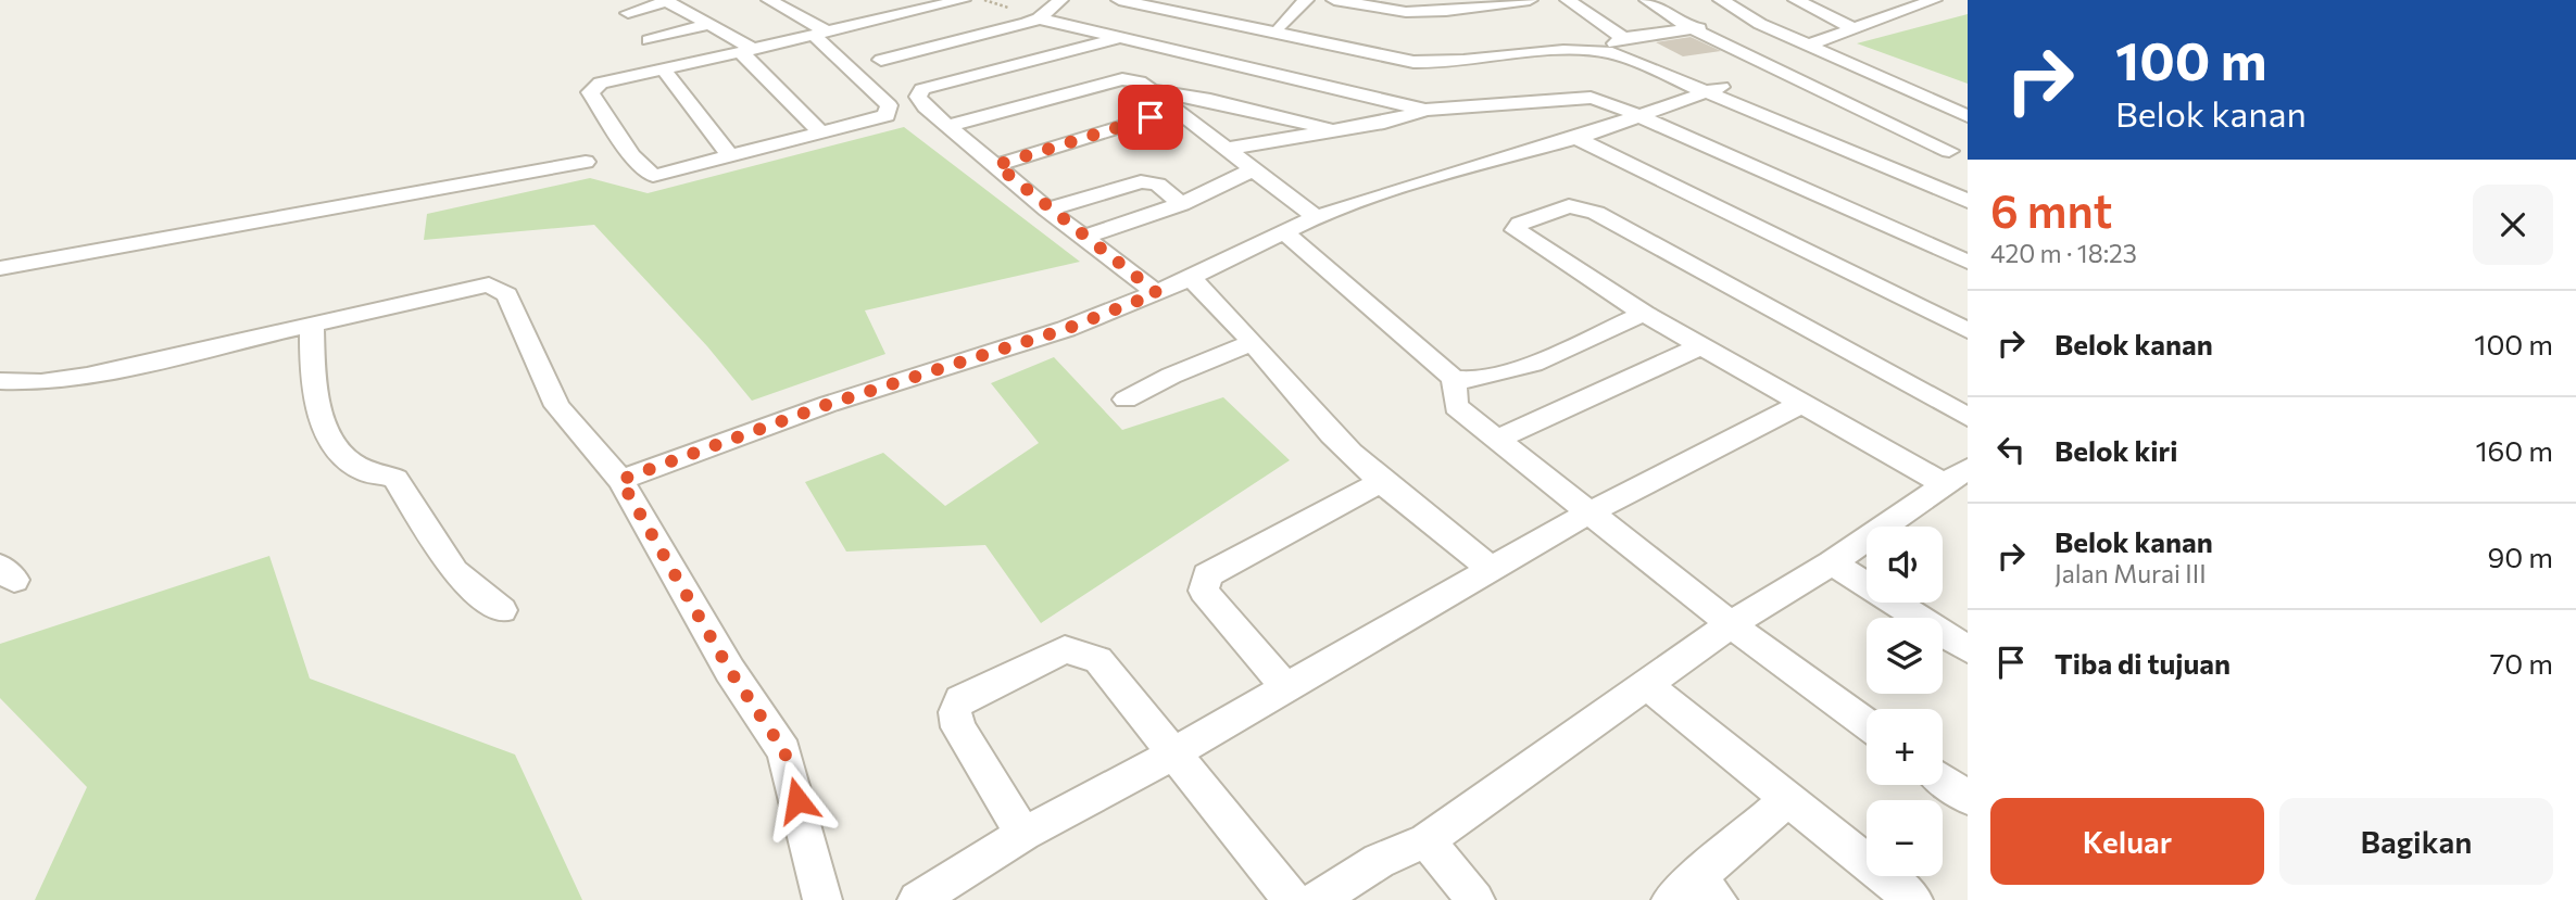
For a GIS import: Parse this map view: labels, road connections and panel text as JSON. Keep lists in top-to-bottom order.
{
  "page": {
    "turn": ["100 m", "Belok kanan"],
    "heading": ["6 mnt", "420 m · 18:23"],
    "list": [
      {
        "name": "Belok kanan",
        "value": "100 m"
      },
      {
        "name": "Belok kiri",
        "value": "160 m"
      },
      {
        "name": "Belok kanan",
        "note": "Jalan Murai III",
        "value": "90 m"
      },
      {
        "name": "Tiba di tujuan",
        "value": "70 m"
      }
    ],
    "map_buttons": ["+", "−"],
    "buttons": ["Keluar", "Bagikan"]
  }
}
